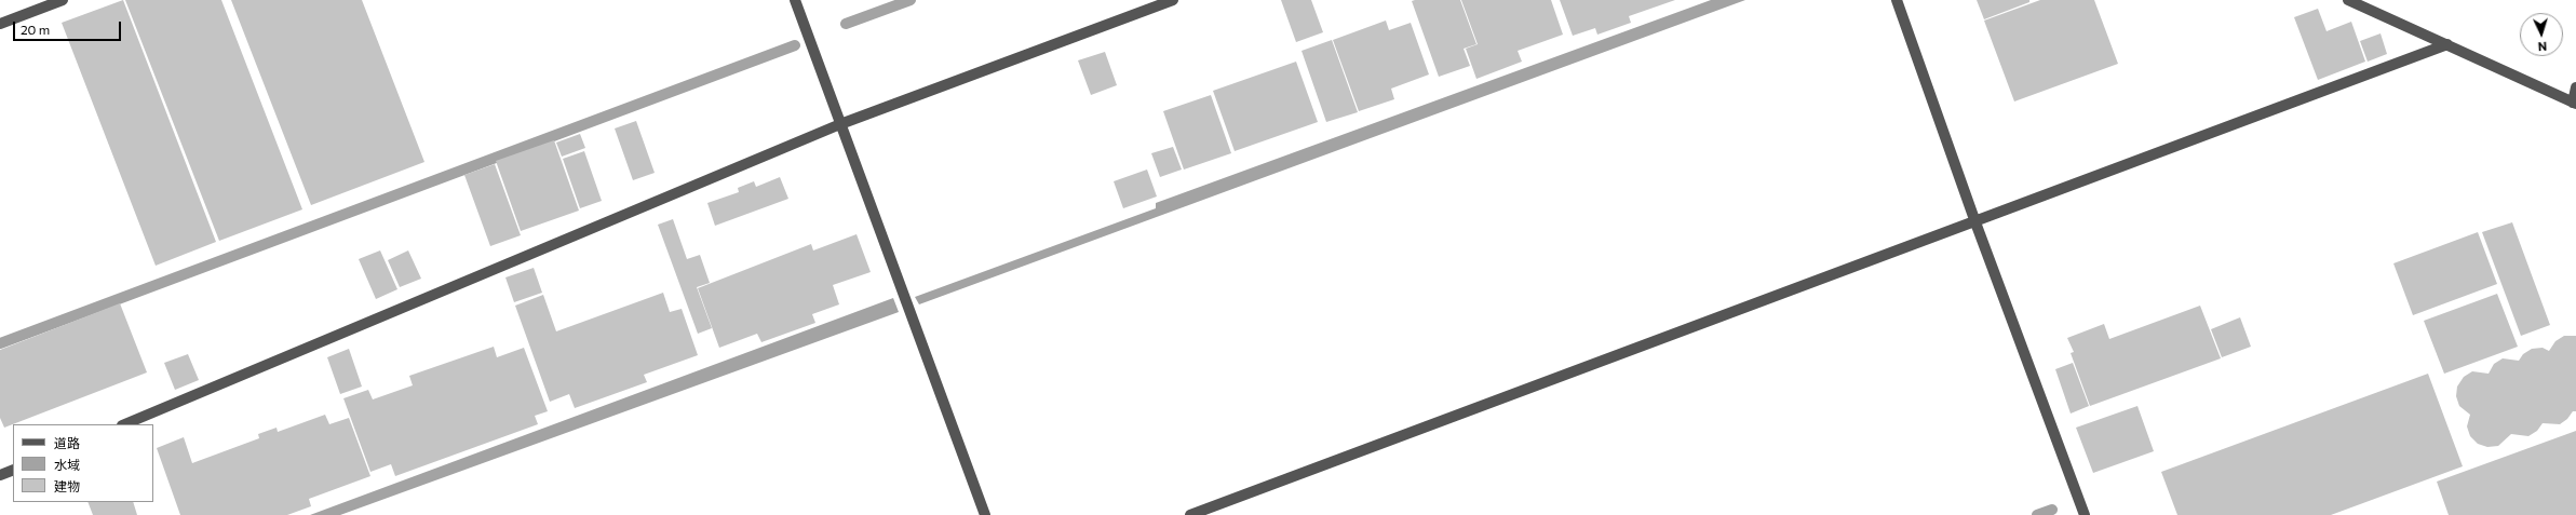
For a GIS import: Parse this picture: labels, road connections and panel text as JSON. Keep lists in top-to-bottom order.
{
  "legend": ["道路", "水域", "建物"],
  "scale_bar": "20 m",
  "north": "bottom"
}
